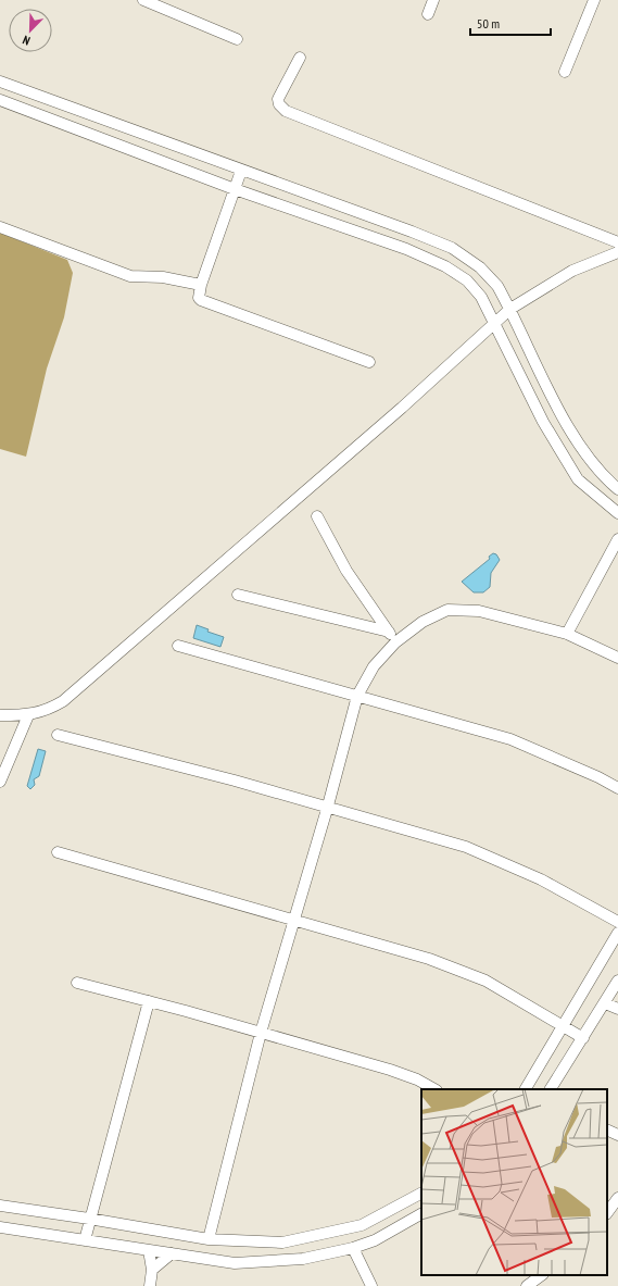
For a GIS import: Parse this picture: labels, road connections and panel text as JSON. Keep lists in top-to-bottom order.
{
  "scale_bar": "50 m",
  "north": "bottom left"
}
